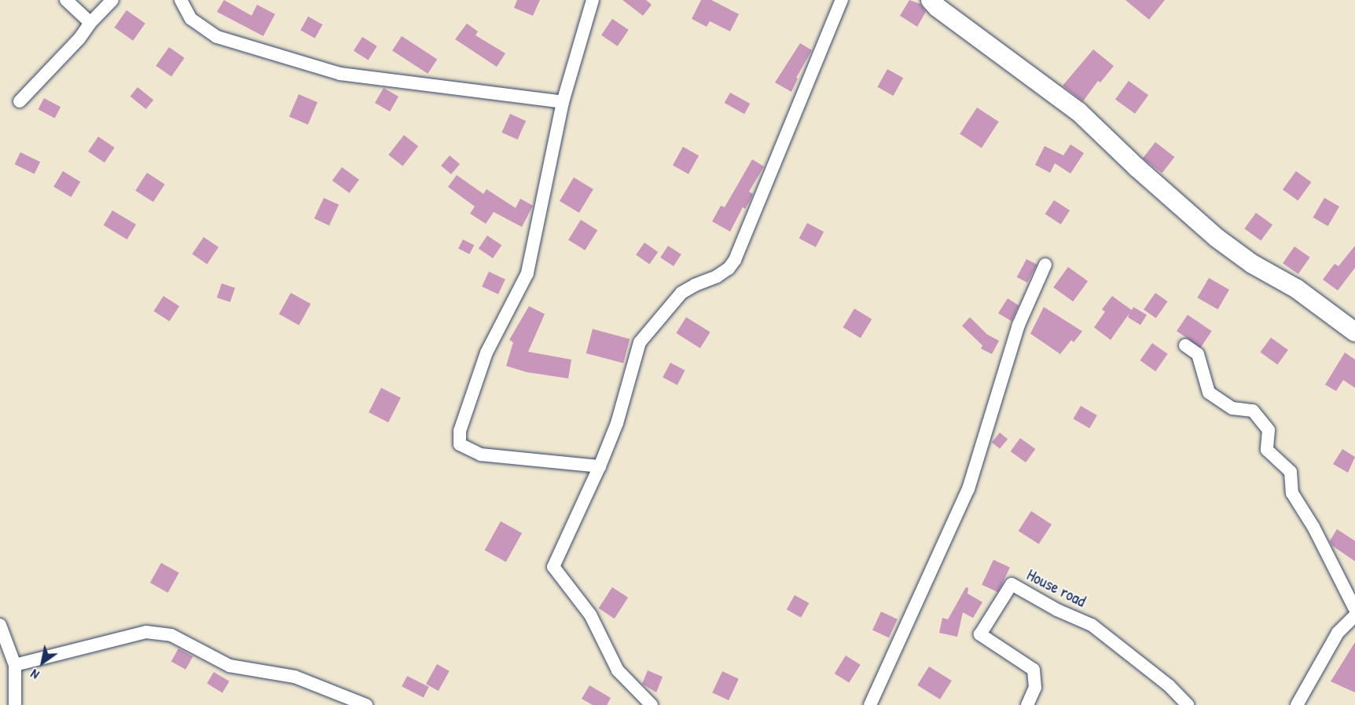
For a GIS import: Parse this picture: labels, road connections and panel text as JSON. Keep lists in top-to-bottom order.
{
  "streets": {
    "street": ["House road"]
  },
  "north": "bottom left"
}
